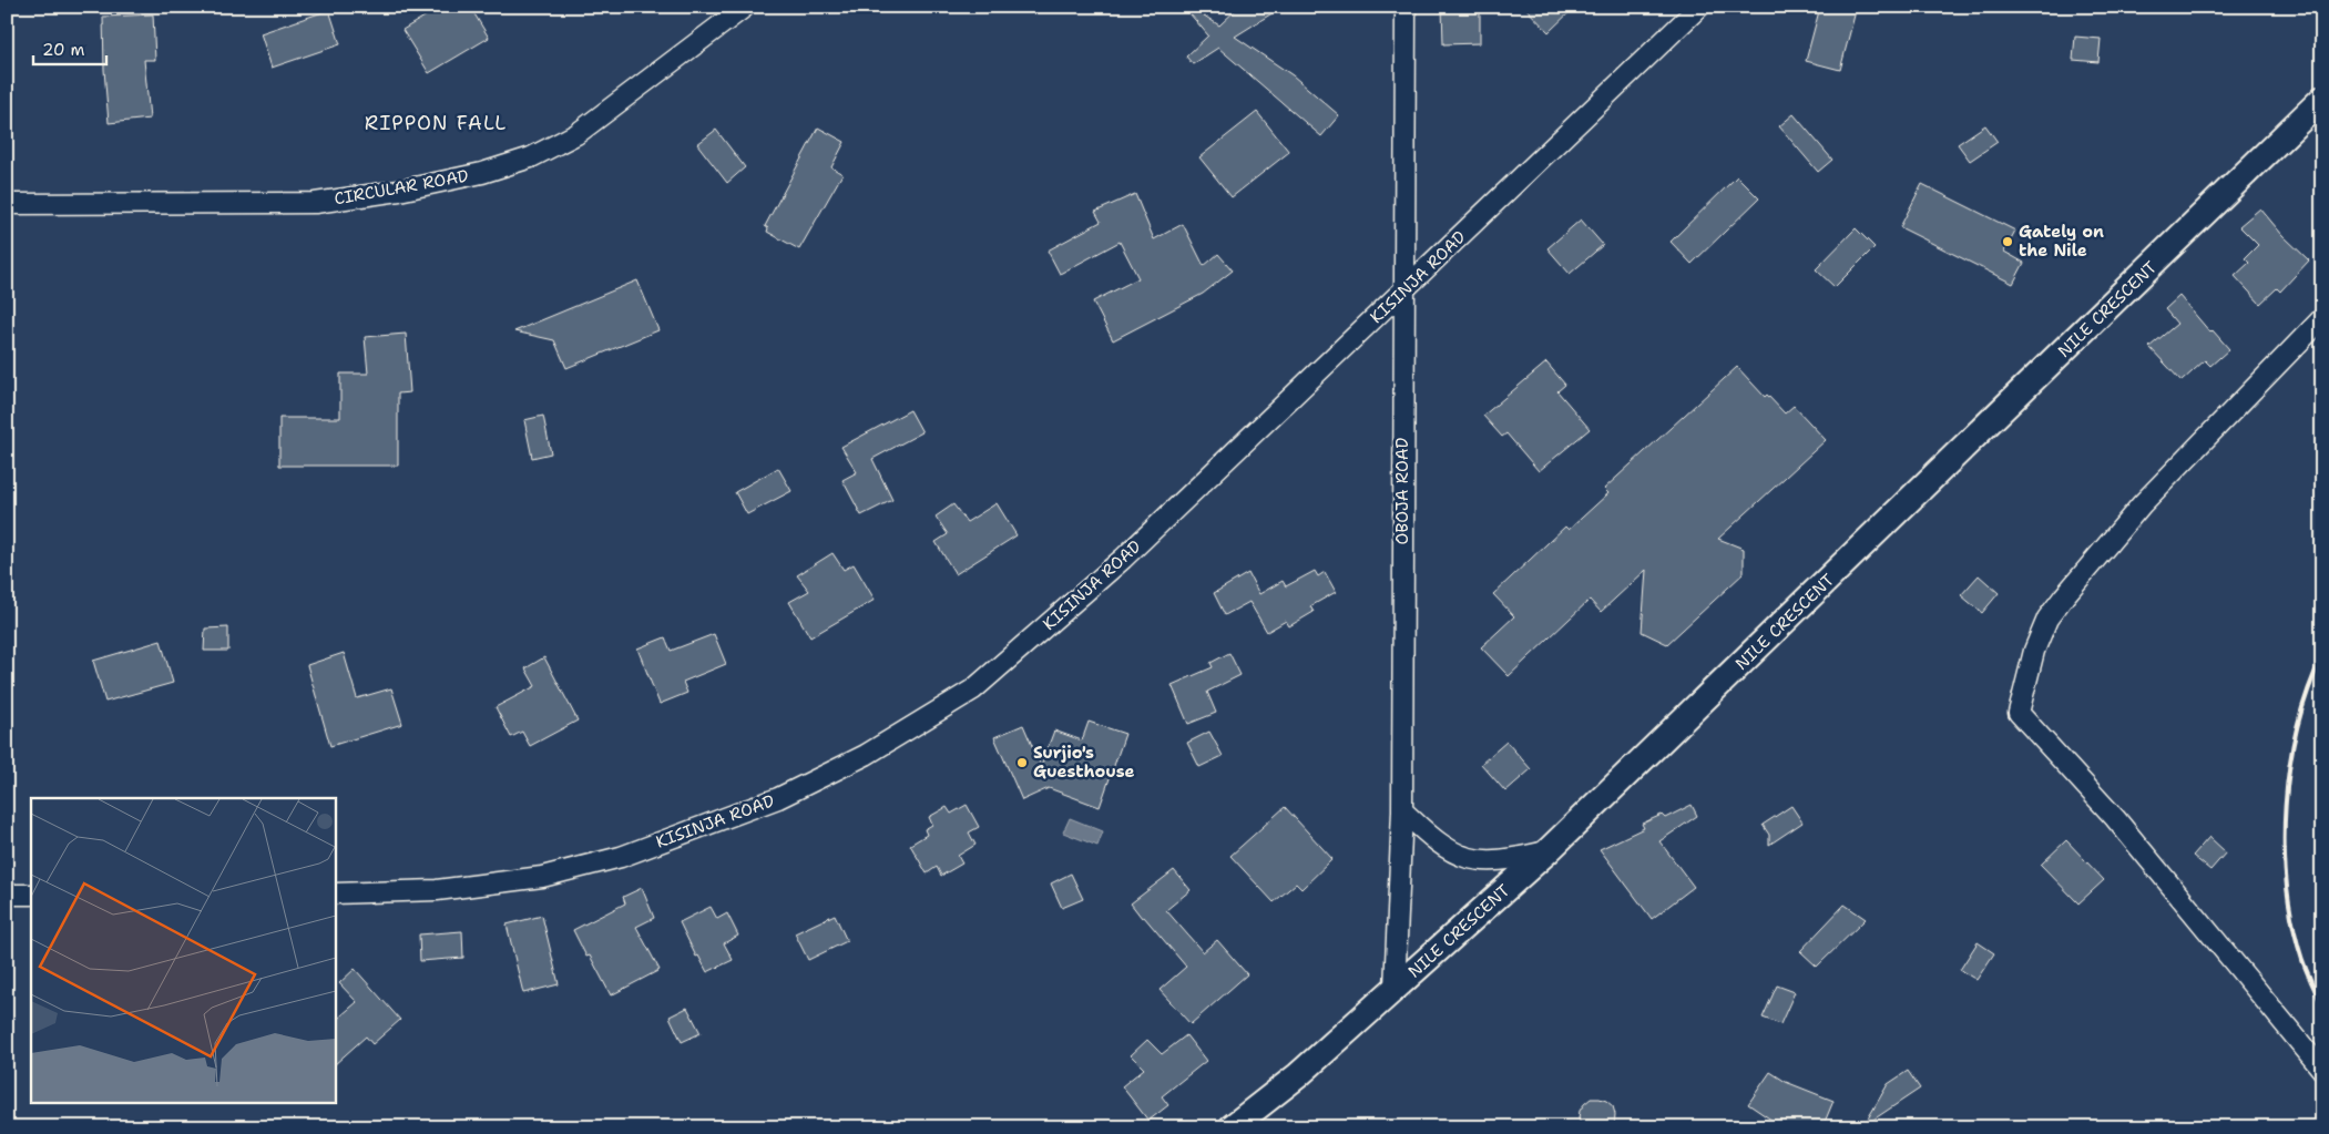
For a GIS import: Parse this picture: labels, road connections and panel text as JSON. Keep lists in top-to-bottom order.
{
  "streets": {
    "street": [
      "CIRCULAR ROAD",
      "KISINJA ROAD",
      "NILE CRESCENT",
      "OBOJA ROAD"
    ]
  },
  "crossings": [
    ["KISINJA ROAD", "OBOJA ROAD"],
    ["NILE CRESCENT", "OBOJA ROAD"]
  ],
  "districts": ["RIPPON FALL"],
  "places": ["Gately on the Nile", "Surjio's Guesthouse"],
  "scale_bar": "20 m"
}
